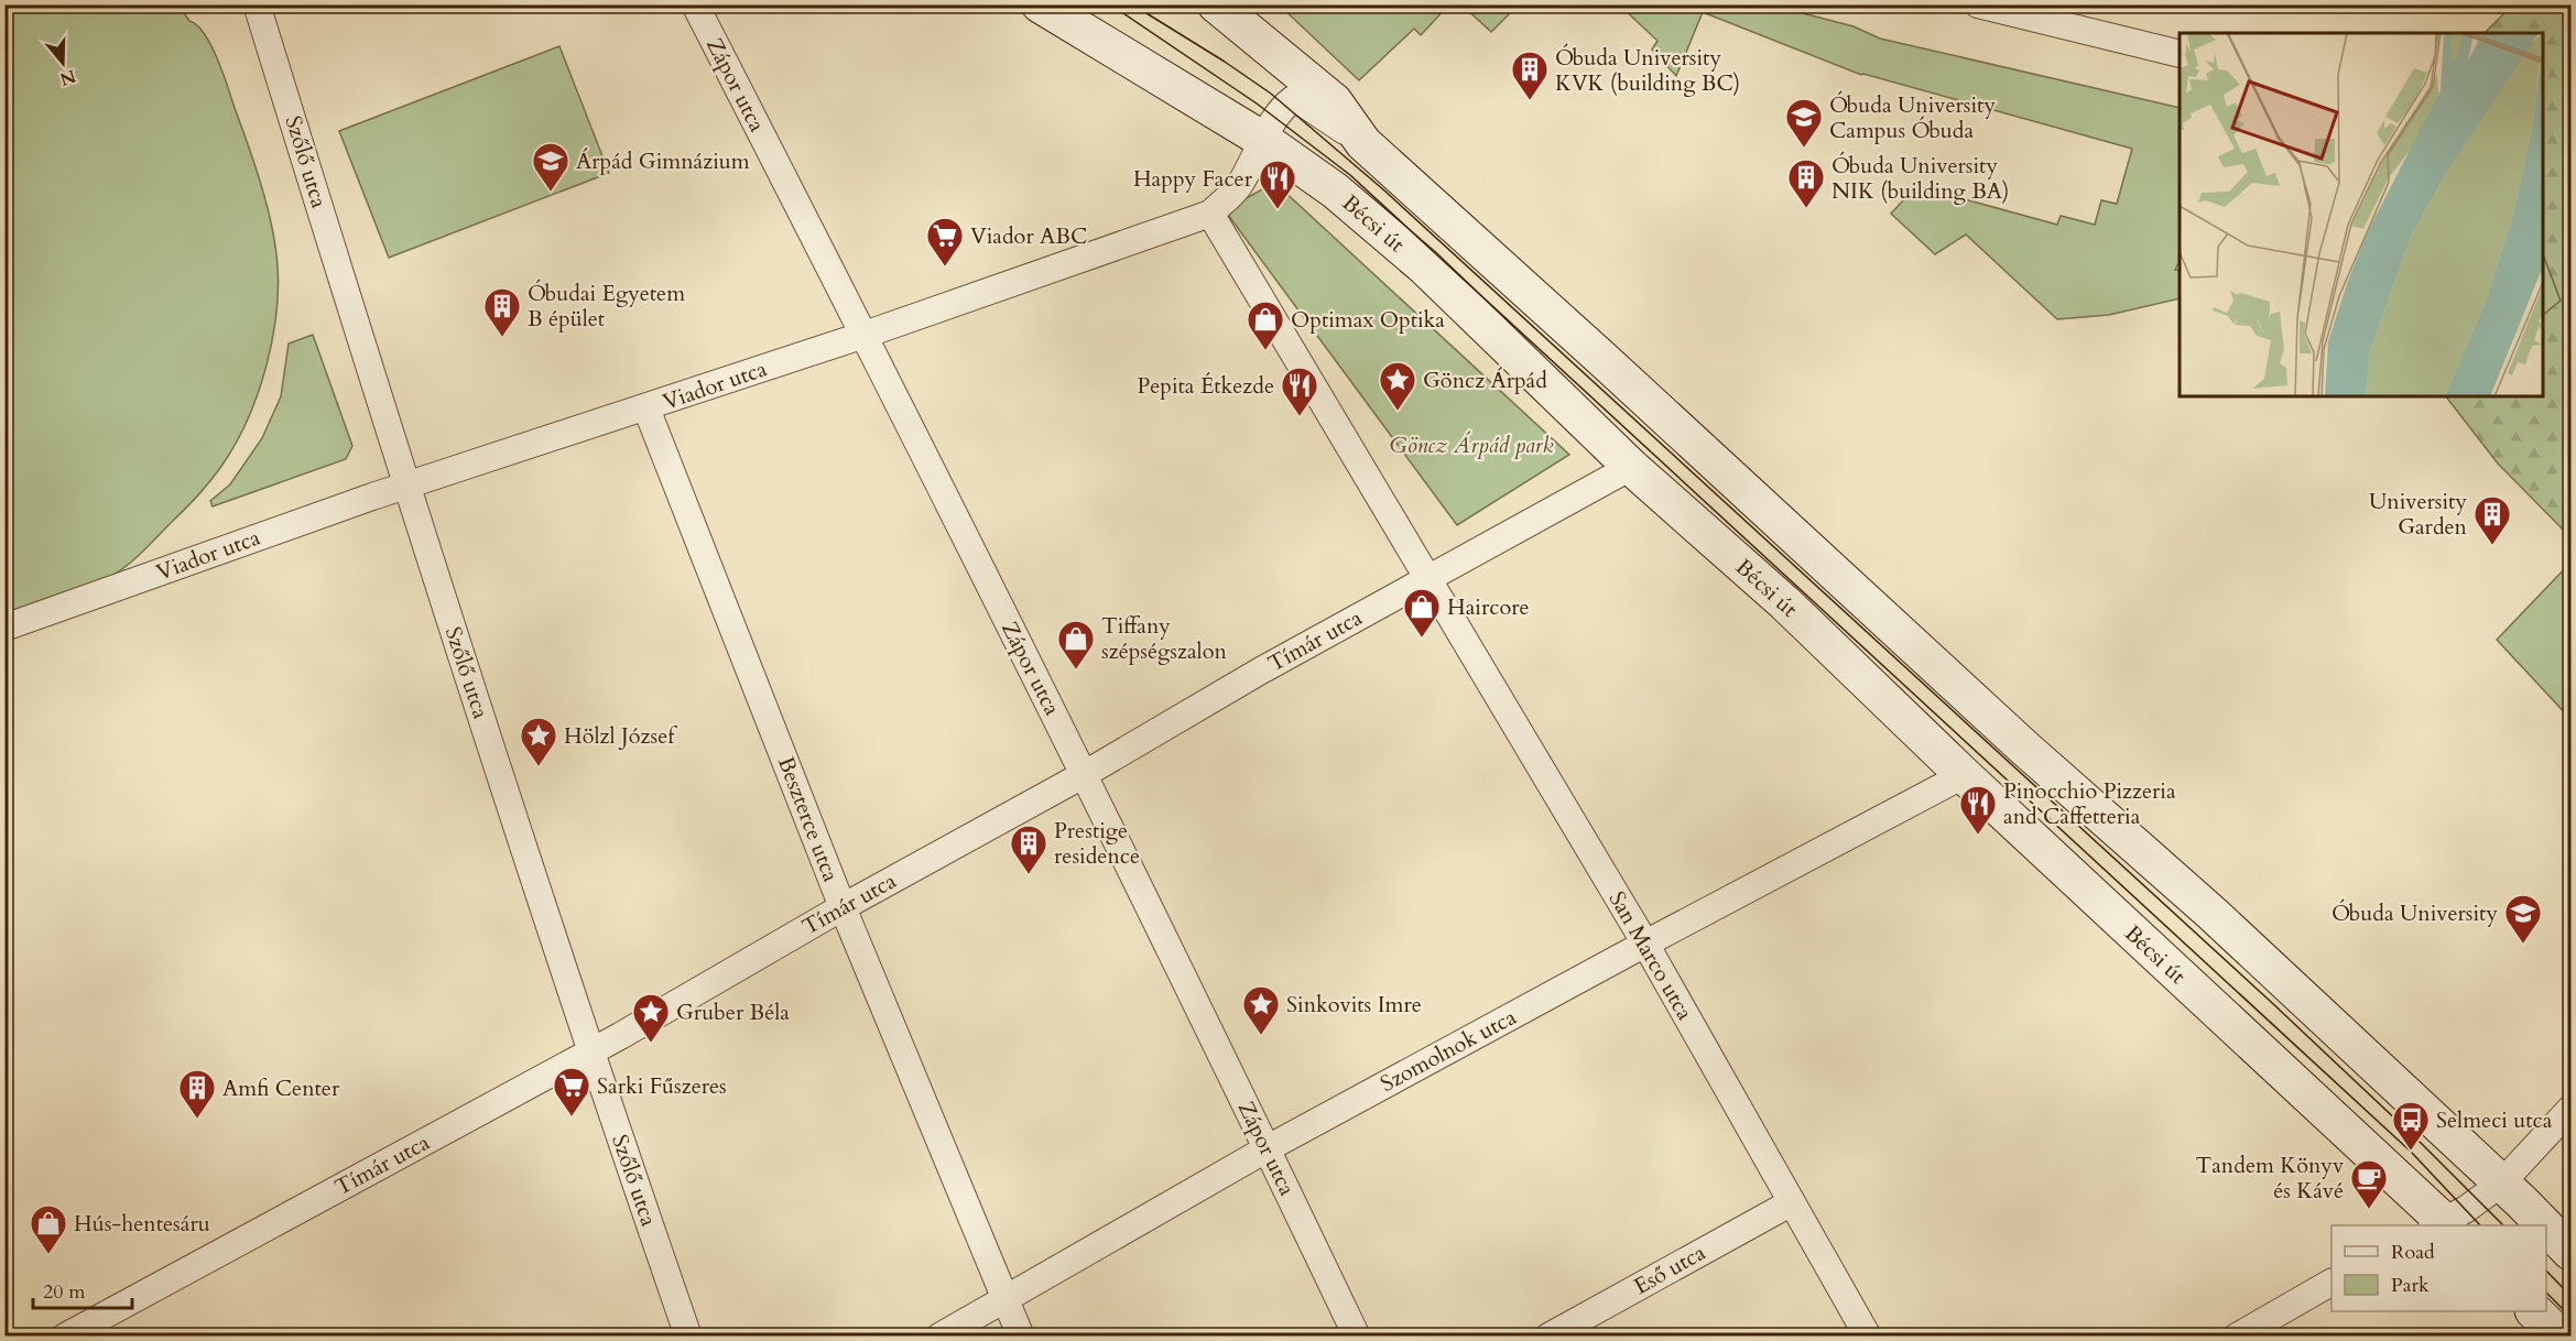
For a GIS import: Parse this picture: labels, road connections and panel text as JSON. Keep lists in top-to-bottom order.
{
  "streets": {
    "main road": ["Bécsi út"],
    "street": [
      "Zápor utca",
      "Szőlő utca",
      "Viador utca",
      "Tímár utca",
      "Beszterce utca",
      "San Marco utca",
      "Szomolnok utca",
      "Eső utca"
    ]
  },
  "crossings": [
    ["Zápor utca", "Viador utca"],
    ["Zápor utca", "Tímár utca"],
    ["Zápor utca", "Szomolnok utca"],
    ["Szőlő utca", "Viador utca"],
    ["Szőlő utca", "Tímár utca"],
    ["Bécsi út", "Viador utca"],
    ["Bécsi út", "Tímár utca"],
    ["Bécsi út", "Szomolnok utca"],
    ["Viador utca", "Beszterce utca"],
    ["Tímár utca", "Beszterce utca"],
    ["Tímár utca", "San Marco utca"],
    ["Beszterce utca", "Szomolnok utca"],
    ["San Marco utca", "Szomolnok utca"],
    ["San Marco utca", "Eső utca"]
  ],
  "parks": ["Göncz Árpád park"],
  "places": {
    "building": [
      "Óbuda University KVK (building BC)",
      "Óbuda University NIK (building BA)",
      "Óbudai Egyetem B épület",
      "University Garden",
      "Prestige residence",
      "Amfi Center"
    ],
    "school or university": ["Óbuda University Campus Óbuda", "Árpád Gimnázium", "Óbuda University"],
    "restaurant": ["Happy Facer", "Pepita Étkezde", "Pinocchio Pizzeria and Caffetteria"],
    "supermarket": ["Viador ABC", "Sarki Fűszeres"],
    "shop": [
      "Optimax Optika",
      "Haircore",
      "Tiffany szépségszalon",
      "Hús-hentesáru"
    ],
    "place": [
      "Göncz Árpád",
      "Hölzl József",
      "Sinkovits Imre",
      "Gruber Béla"
    ],
    "bus stop": ["Selmeci utca"],
    "cafe": ["Tandem Könyv és Kávé"]
  },
  "legend": ["Road", "Park"],
  "scale_bar": "20 m",
  "north": "bottom"
}
